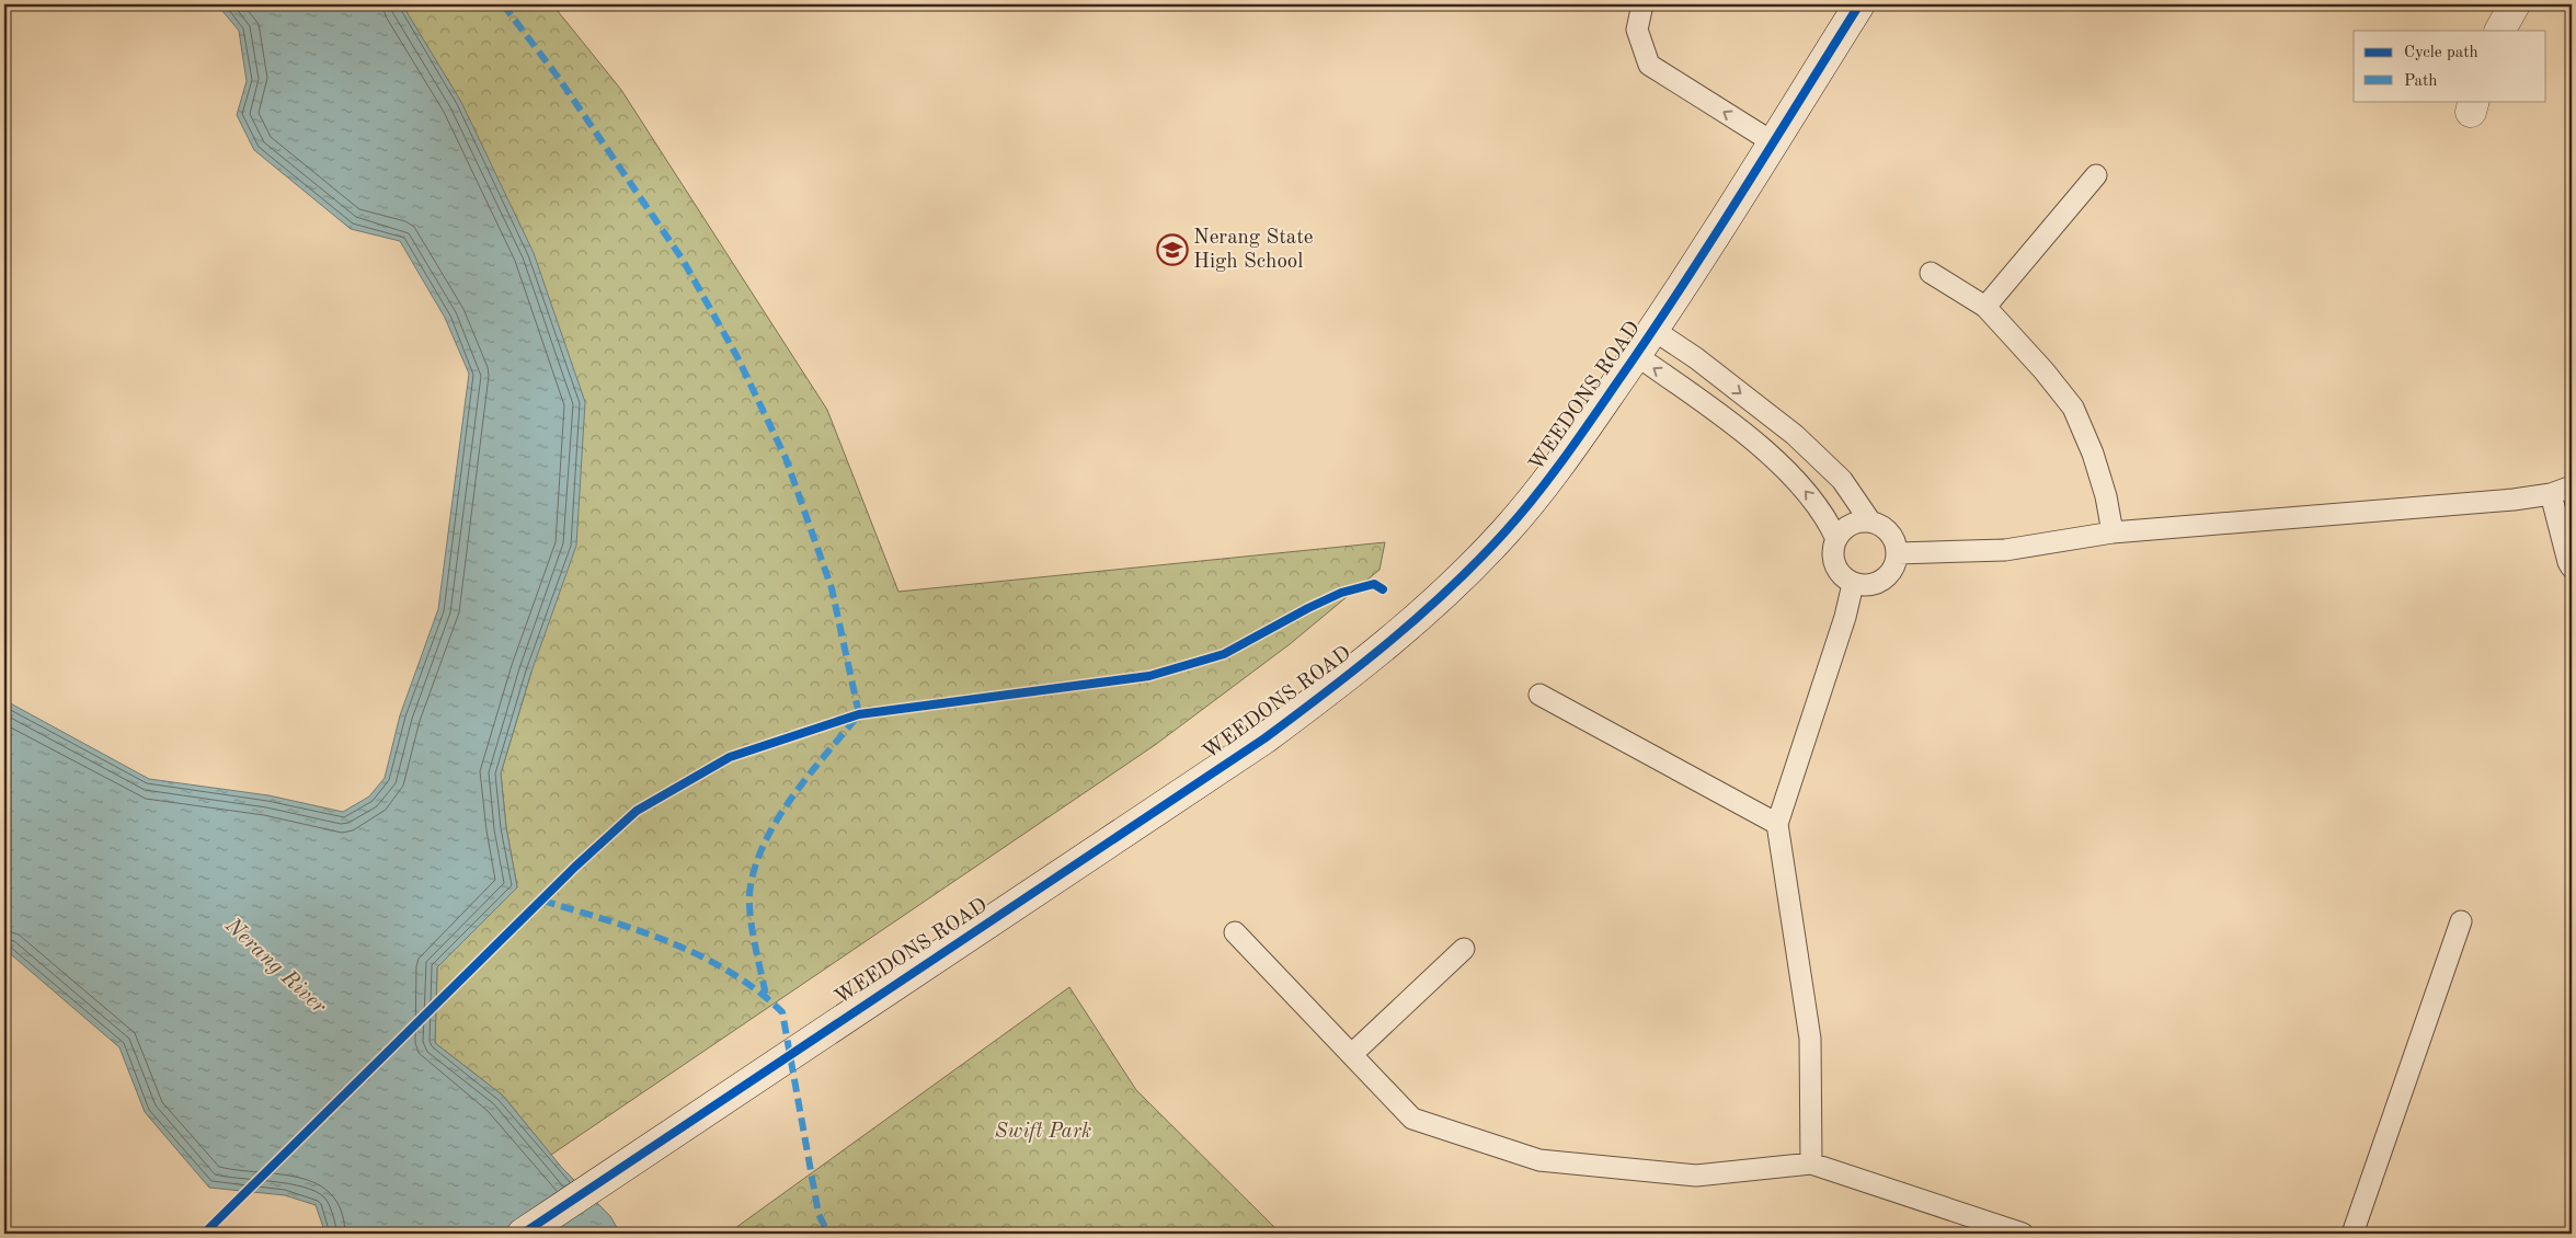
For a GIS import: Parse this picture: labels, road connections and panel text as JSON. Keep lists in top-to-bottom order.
{
  "streets": {
    "street": ["WEEDONS ROAD"]
  },
  "water": ["Nerang River"],
  "parks": ["Swift Park"],
  "places": {
    "school or university": ["Nerang State High School"]
  },
  "legend": ["Cycle path", "Path"]
}
